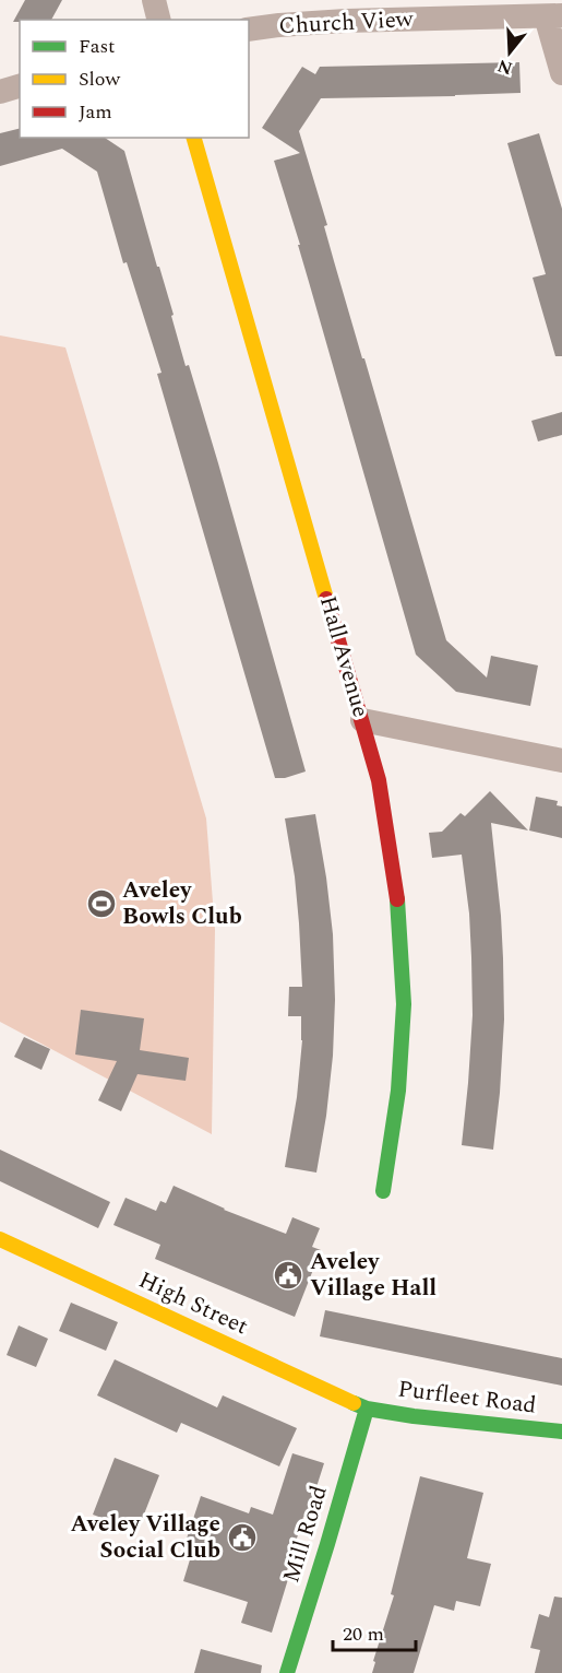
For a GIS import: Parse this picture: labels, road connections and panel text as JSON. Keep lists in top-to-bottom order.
{
  "streets": {
    "street": [
      "Church View",
      "Hall Avenue",
      "High Street",
      "Purfleet Road",
      "Mill Road"
    ]
  },
  "crossings": [
    ["High Street", "Purfleet Road"],
    ["High Street", "Mill Road"],
    ["Purfleet Road", "Mill Road"]
  ],
  "places": {
    "sports": ["Aveley Bowls Club"],
    "public building": ["Aveley Village Hall", "Aveley Village Social Club"]
  },
  "legend": ["Fast", "Slow", "Jam"],
  "scale_bar": "20 m",
  "north": "bottom"
}
